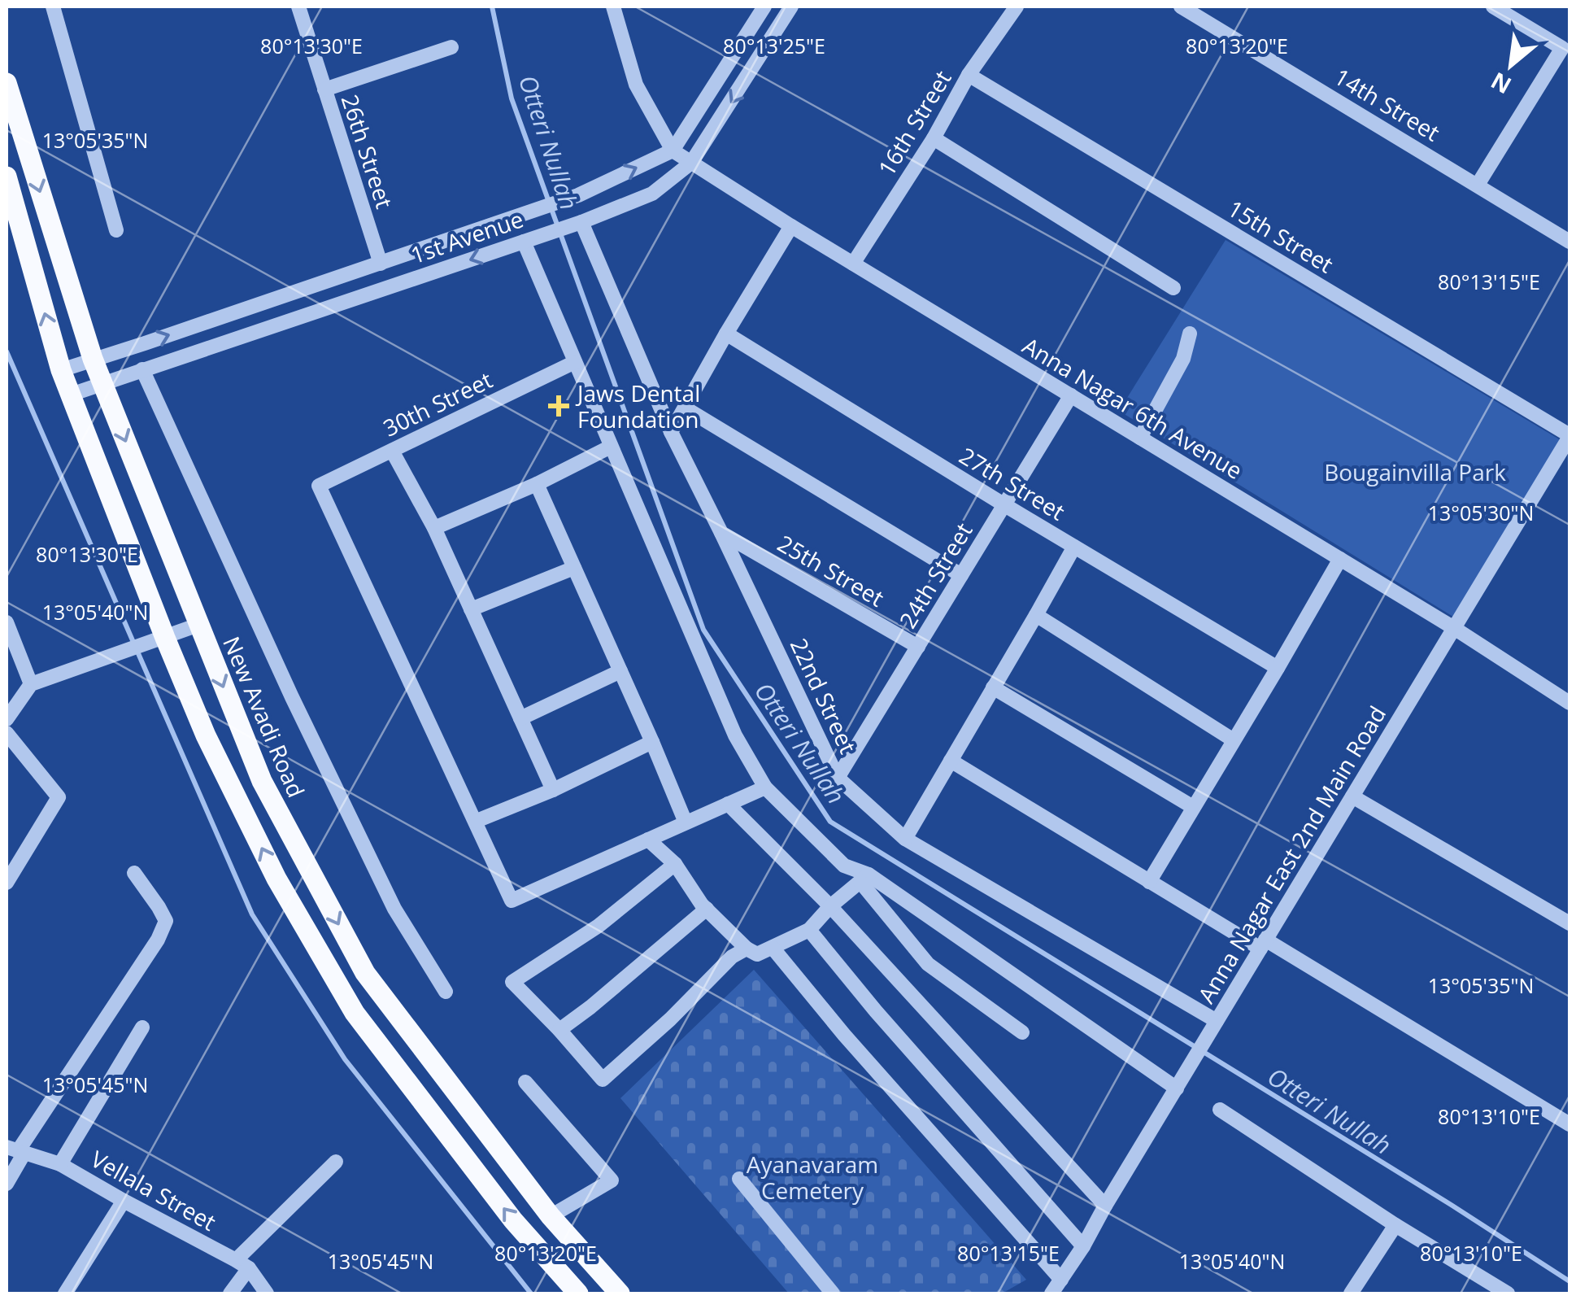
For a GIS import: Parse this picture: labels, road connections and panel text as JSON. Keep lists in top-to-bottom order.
{
  "streets": {
    "main road": ["New Avadi Road"],
    "street": [
      "14th Street",
      "16th Street",
      "26th Street",
      "15th Street",
      "1st Avenue",
      "30th Street",
      "Anna Nagar 6th Avenue",
      "27th Street",
      "25th Street",
      "24th Street",
      "22nd Street",
      "Anna Nagar East 2nd Main Road",
      "Vellala Street"
    ]
  },
  "crossings": [
    ["16th Street", "15th Street"],
    ["16th Street", "Anna Nagar 6th Avenue"],
    ["26th Street", "1st Avenue"],
    ["15th Street", "Anna Nagar East 2nd Main Road"],
    ["1st Avenue", "Anna Nagar 6th Avenue"],
    ["1st Avenue", "22nd Street"],
    ["1st Avenue", "New Avadi Road"],
    ["Anna Nagar 6th Avenue", "24th Street"],
    ["Anna Nagar 6th Avenue", "Anna Nagar East 2nd Main Road"],
    ["27th Street", "24th Street"],
    ["25th Street", "24th Street"],
    ["25th Street", "22nd Street"],
    ["24th Street", "22nd Street"],
    ["22nd Street", "Anna Nagar East 2nd Main Road"]
  ],
  "water": ["Otteri Nullah"],
  "parks": ["Bougainvilla Park", "Ayanavaram Cemetery"],
  "places": {
    "health": ["Jaws Dental Foundation"]
  },
  "north": "bottom left",
  "coordinates": [
    "80°13'30\"E",
    "80°13'25\"E",
    "80°13'20\"E",
    "13°05'35\"N",
    "80°13'15\"E",
    "13°05'30\"N",
    "13°05'40\"N",
    "13°05'45\"N",
    "80°13'10\"E"
  ]
}
